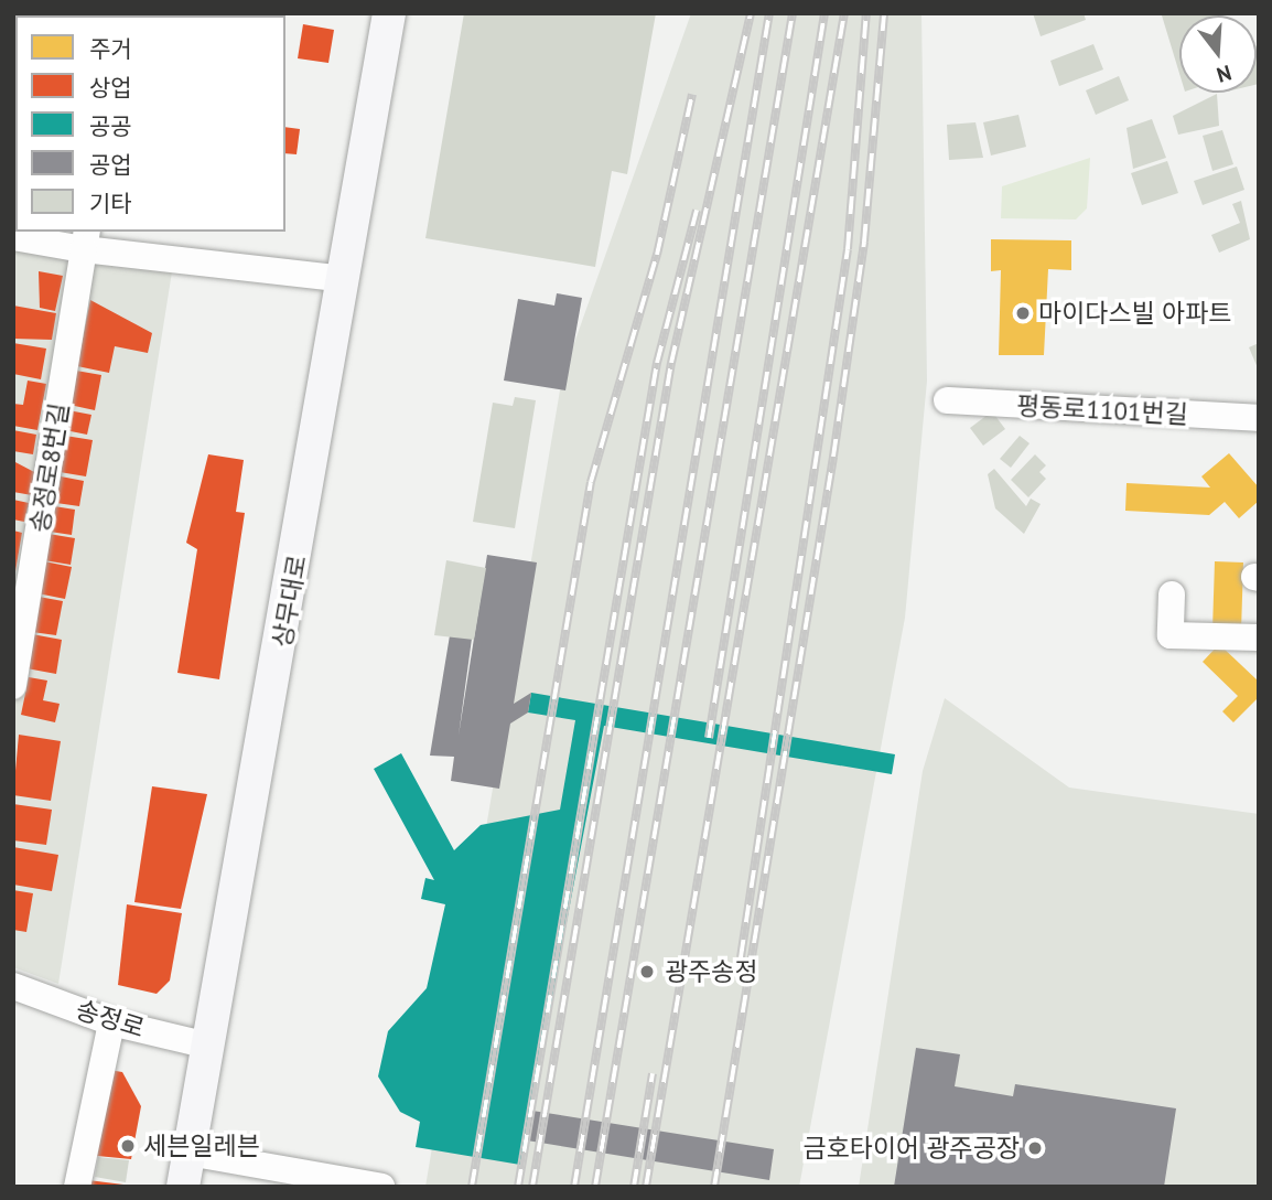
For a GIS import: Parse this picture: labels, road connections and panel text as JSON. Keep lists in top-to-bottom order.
{
  "streets": {
    "main road": ["상무대로"],
    "street": ["평동로1101번길", "송정로8번길", "송정로"]
  },
  "crossings": [
    ["상무대로", "송정로"]
  ],
  "places": [
    "마이다스빌 아파트",
    "광주송정",
    "세븐일레븐",
    "금호타이어 광주공장"
  ],
  "legend": [
    "주거",
    "상업",
    "공공",
    "공업",
    "기타"
  ],
  "north": "bottom"
}
